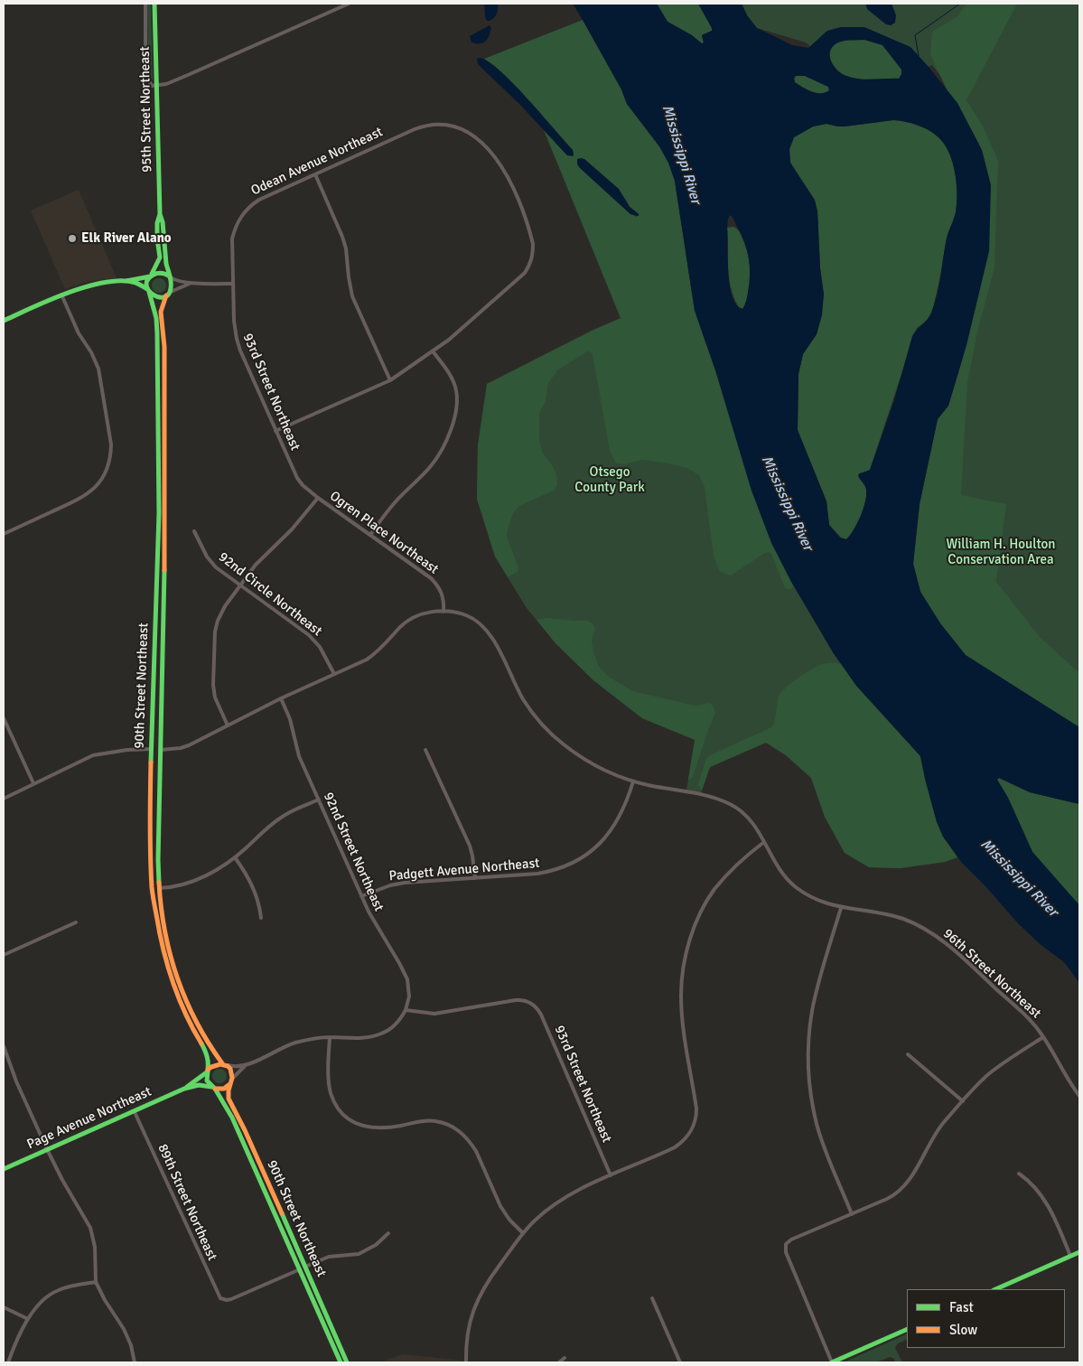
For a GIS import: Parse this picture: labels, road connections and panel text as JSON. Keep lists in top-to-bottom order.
{
  "streets": {
    "main road": ["95th Street Northeast", "90th Street Northeast", "Page Avenue Northeast"],
    "street": [
      "Odean Avenue Northeast",
      "93rd Street Northeast",
      "Ogren Place Northeast",
      "92nd Circle Northeast",
      "92nd Street Northeast",
      "Padgett Avenue Northeast",
      "96th Street Northeast",
      "89th Street Northeast"
    ]
  },
  "crossings": [
    ["Odean Avenue Northeast", "93rd Street Northeast"],
    ["93rd Street Northeast", "Ogren Place Northeast"],
    ["93rd Street Northeast", "92nd Street Northeast"],
    ["Ogren Place Northeast", "96th Street Northeast"],
    ["92nd Circle Northeast", "96th Street Northeast"],
    ["90th Street Northeast", "96th Street Northeast"],
    ["90th Street Northeast", "Page Avenue Northeast"],
    ["90th Street Northeast", "89th Street Northeast"],
    ["92nd Street Northeast", "Padgett Avenue Northeast"],
    ["92nd Street Northeast", "96th Street Northeast"],
    ["Padgett Avenue Northeast", "96th Street Northeast"],
    ["Page Avenue Northeast", "89th Street Northeast"]
  ],
  "water": ["Mississippi River"],
  "parks": ["Otsego County Park", "William H. Houlton Conservation Area"],
  "places": ["Elk River Alano"],
  "legend": ["Fast", "Slow"]
}
